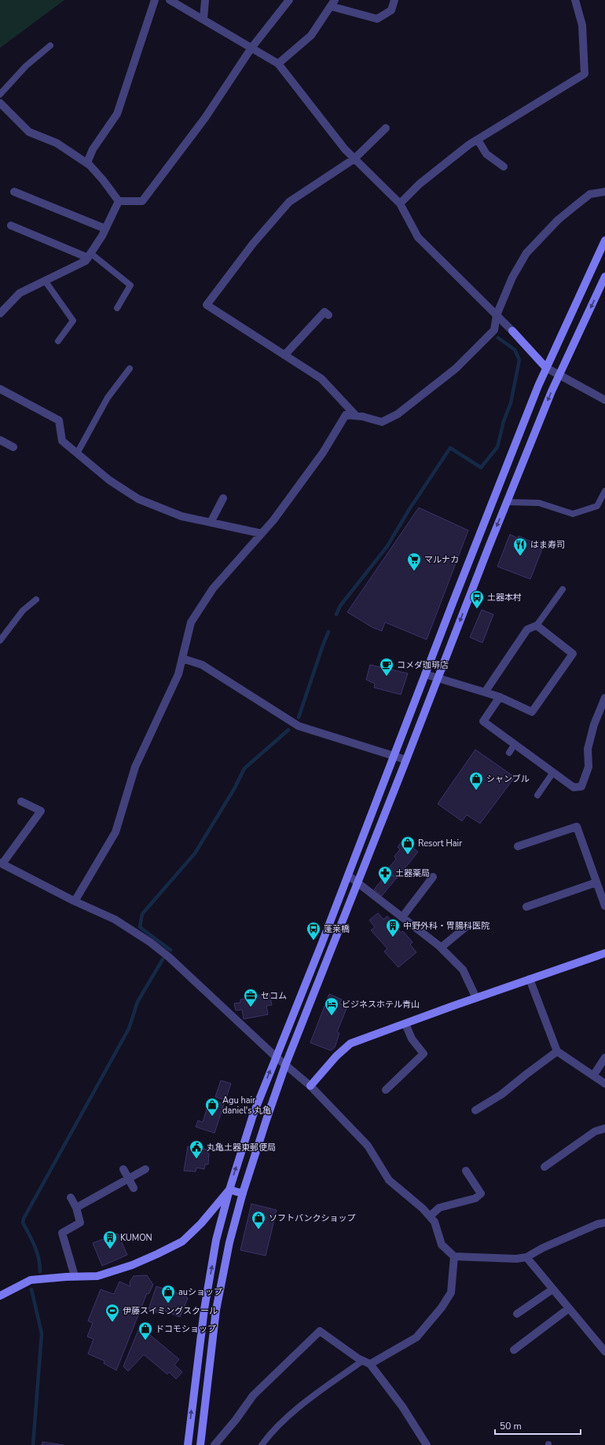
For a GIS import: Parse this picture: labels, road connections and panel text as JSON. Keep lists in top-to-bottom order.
{
  "places": {
    "restaurant": ["はま寿司"],
    "supermarket": ["マルナカ"],
    "bus stop": ["土器本村", "蓬莱橋"],
    "cafe": ["コメダ珈琲店"],
    "shop": [
      "シャンブル",
      "Resort Hair",
      "Agu hair daniel's 丸亀",
      "ソフトバンクショップ",
      "auショップ",
      "ドコモショップ"
    ],
    "pharmacy": ["土器薬局"],
    "building": ["中野外科・胃腸科医院", "KUMON"],
    "office": ["セコム"],
    "hotel": ["ビジネスホテル青山"],
    "public building": ["丸亀土器東郵便局"],
    "sports": ["伊藤スイミングスクール"]
  },
  "scale_bar": "50 m"
}
